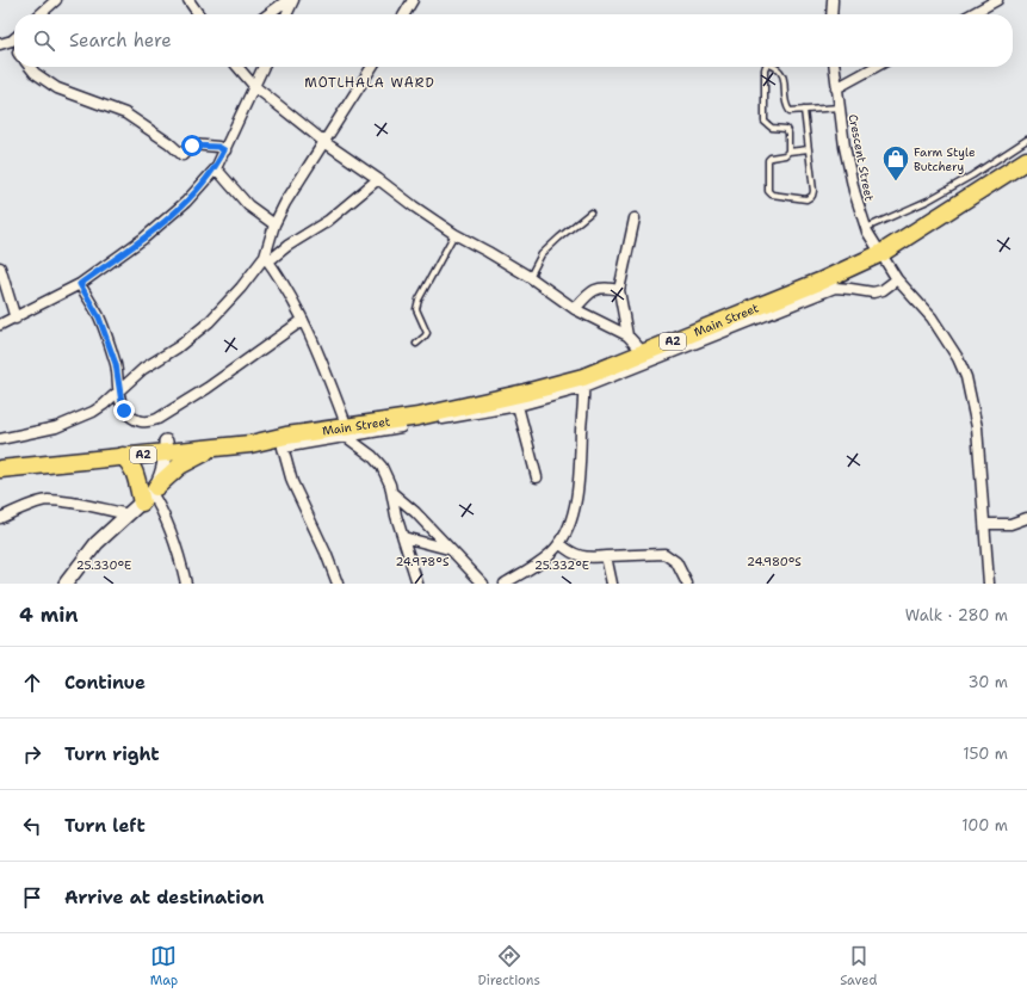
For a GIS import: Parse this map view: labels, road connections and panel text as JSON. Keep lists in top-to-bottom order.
{
  "streets": {
    "highway": ["Main Street", "A2"],
    "street": ["Crescent Street"]
  },
  "crossings": [
    ["Crescent Street", "Main Street"]
  ],
  "districts": ["MOTLHALA WARD"],
  "places": {
    "shop": ["Farm Style Butchery"]
  },
  "page": {
    "search": "Search here",
    "heading": ["4 min", "Walk · 280 m"],
    "list": [
      ["Continue", "30 m"],
      ["Turn right", "150 m"],
      ["Turn left", "100 m"],
      "Arrive at destination"
    ],
    "nav": ["Map", "Directions", "Saved"]
  },
  "coordinates": [
    "24.978°S",
    "24.980°S",
    "25.330°E",
    "25.332°E"
  ]
}
